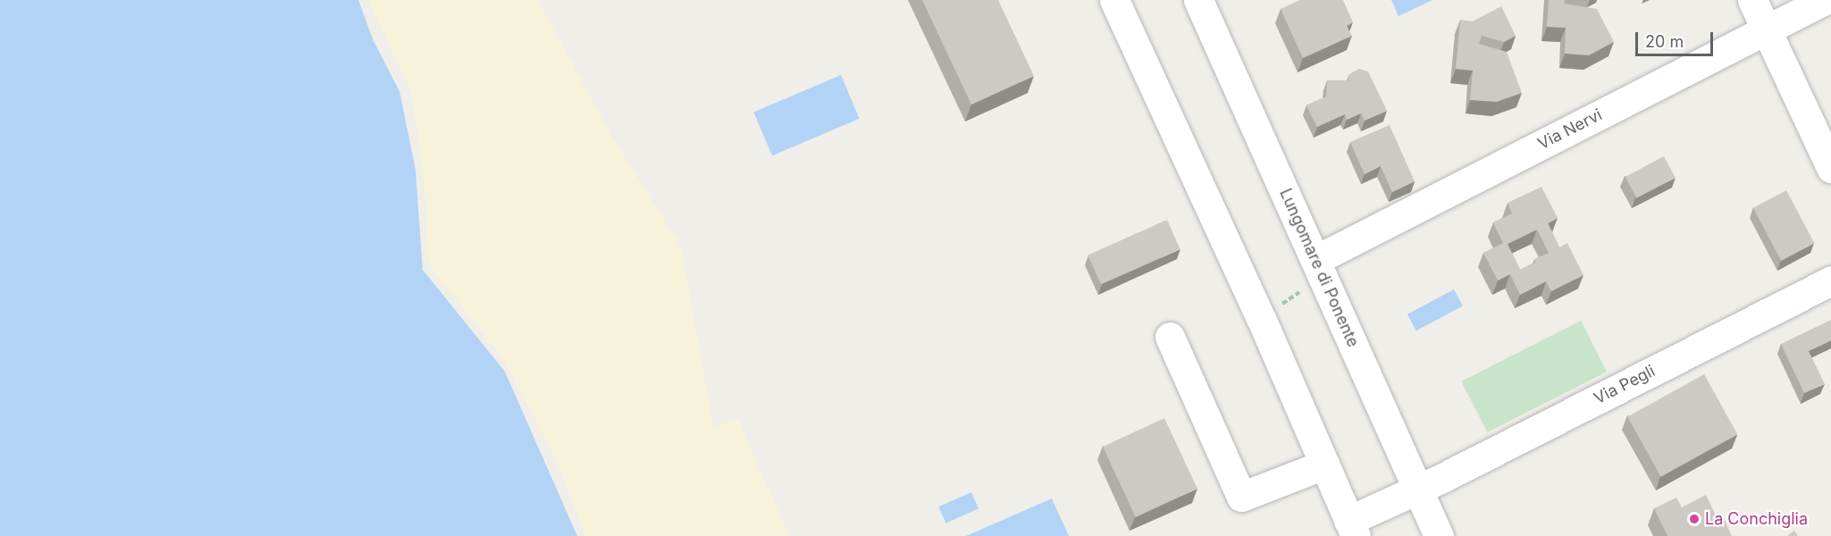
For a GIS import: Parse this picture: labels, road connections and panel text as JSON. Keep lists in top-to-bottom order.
{
  "streets": {
    "street": ["Via Nervi", "Lungomare di Ponente", "Via Pegli"]
  },
  "crossings": [
    ["Via Nervi", "Lungomare di Ponente"],
    ["Lungomare di Ponente", "Via Pegli"]
  ],
  "places": ["La Conchiglia"],
  "scale_bar": "20 m"
}
